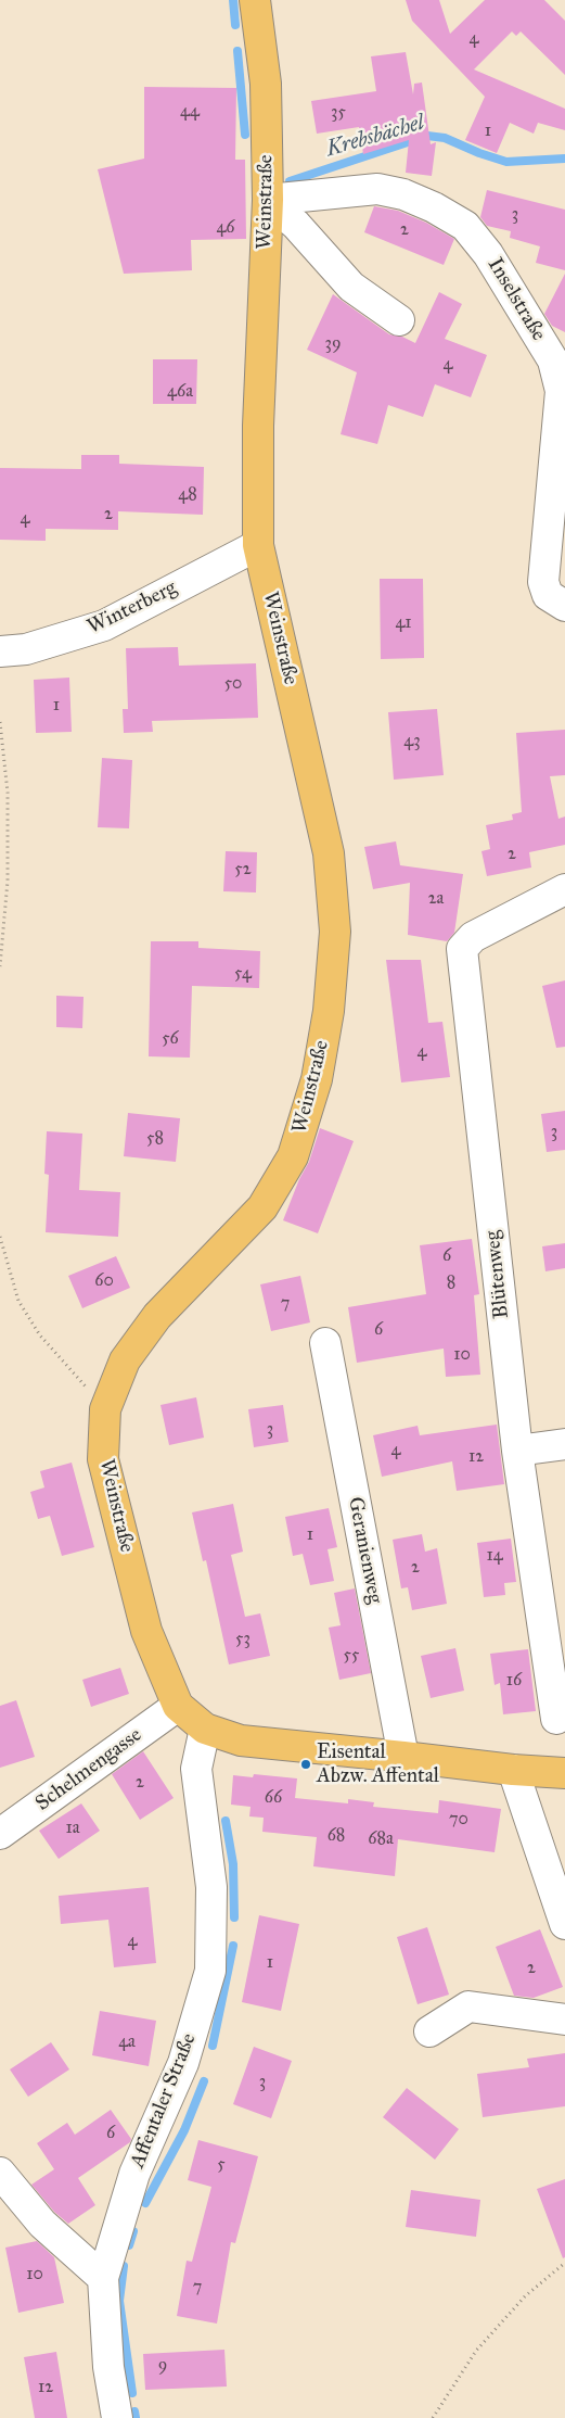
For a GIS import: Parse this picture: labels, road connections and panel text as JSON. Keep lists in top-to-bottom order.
{
  "streets": {
    "main road": ["Weinstraße"],
    "street": [
      "Inselstraße",
      "Winterberg",
      "Blütenweg",
      "Geranienweg",
      "Schelmengasse",
      "Affentaler Straße"
    ]
  },
  "crossings": [
    ["Weinstraße", "Inselstraße"],
    ["Weinstraße", "Winterberg"],
    ["Weinstraße", "Geranienweg"],
    ["Weinstraße", "Schelmengasse"],
    ["Weinstraße", "Affentaler Straße"]
  ],
  "water": ["Krebsbächel"],
  "places": ["Eisental Abzw. Affental"],
  "house_numbers": [
    "4",
    "44",
    "35",
    "1",
    "3",
    "46",
    "2",
    "39",
    "4",
    "46a",
    "48",
    "2",
    "4",
    "41",
    "50",
    "1",
    "43",
    "2",
    "52",
    "2a",
    "54",
    "56",
    "4",
    "3",
    "58",
    "6",
    "60",
    "8",
    "7",
    "6",
    "10",
    "3",
    "4",
    "12",
    "1",
    "14",
    "2",
    "53",
    "55",
    "16",
    "2",
    "66",
    "70",
    "1a",
    "68",
    "68a",
    "4",
    "1",
    "2",
    "4a",
    "3",
    "6",
    "5",
    "10",
    "7",
    "9",
    "12"
  ]
}
